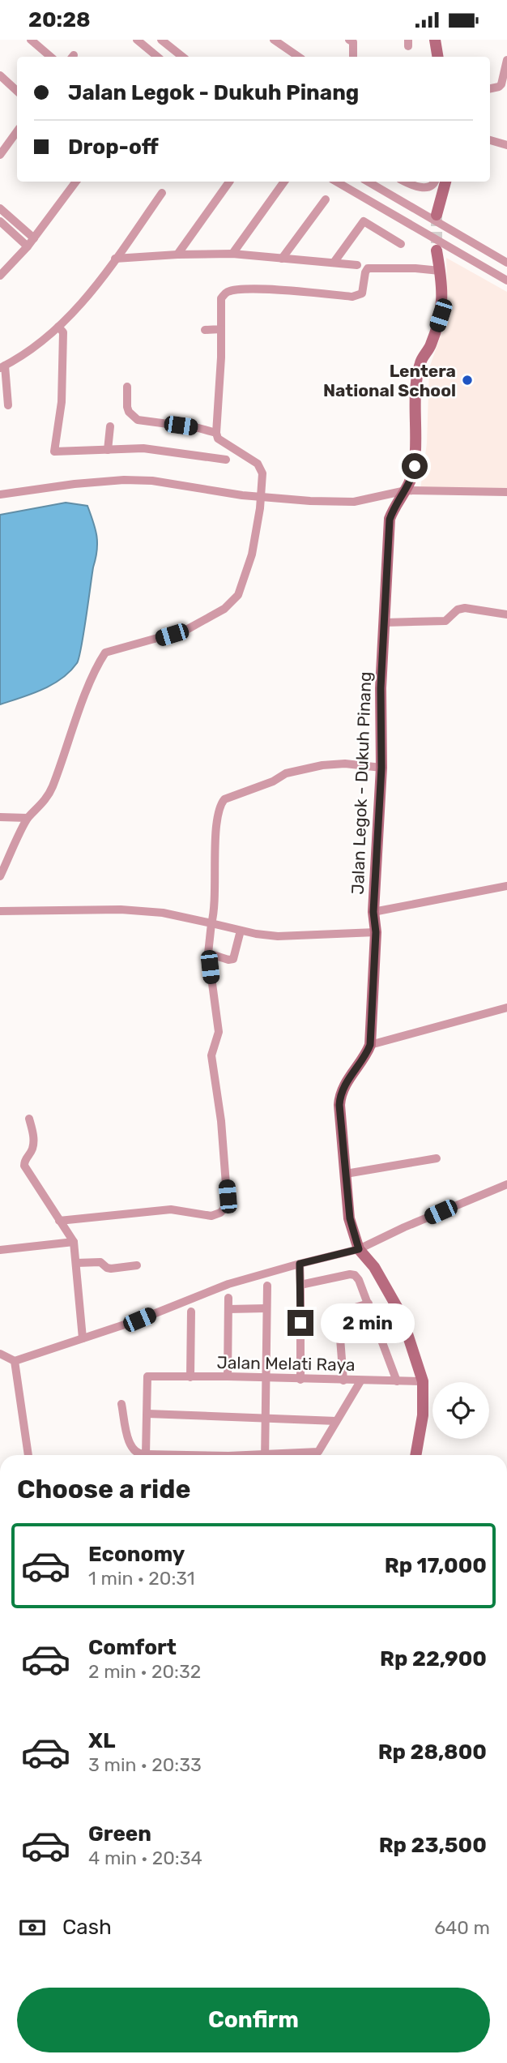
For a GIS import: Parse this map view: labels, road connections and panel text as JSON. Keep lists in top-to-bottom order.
{
  "streets": {
    "street": ["Jalan Legok - Dukuh Pinang", "Jalan Melati Raya"]
  },
  "crossings": [
    ["Jalan Legok - Dukuh Pinang", "Jalan Melati Raya"]
  ],
  "places": ["Lentera National School"],
  "page": {
    "status": "20:28",
    "banner": ["Jalan Legok - Dukuh Pinang", "Drop-off"],
    "bubble": "2 min",
    "heading": "Choose a ride",
    "list": [
      {
        "name": "Economy",
        "note": "1 min · 20:31",
        "value": "Rp 17,000"
      },
      {
        "name": "Comfort",
        "note": "2 min · 20:32",
        "value": "Rp 22,900"
      },
      {
        "name": "XL",
        "note": "3 min · 20:33",
        "value": "Rp 28,800"
      },
      {
        "name": "Green",
        "note": "4 min · 20:34",
        "value": "Rp 23,500"
      }
    ],
    "pay": ["Cash", "640 m"],
    "buttons": "Confirm"
  }
}
